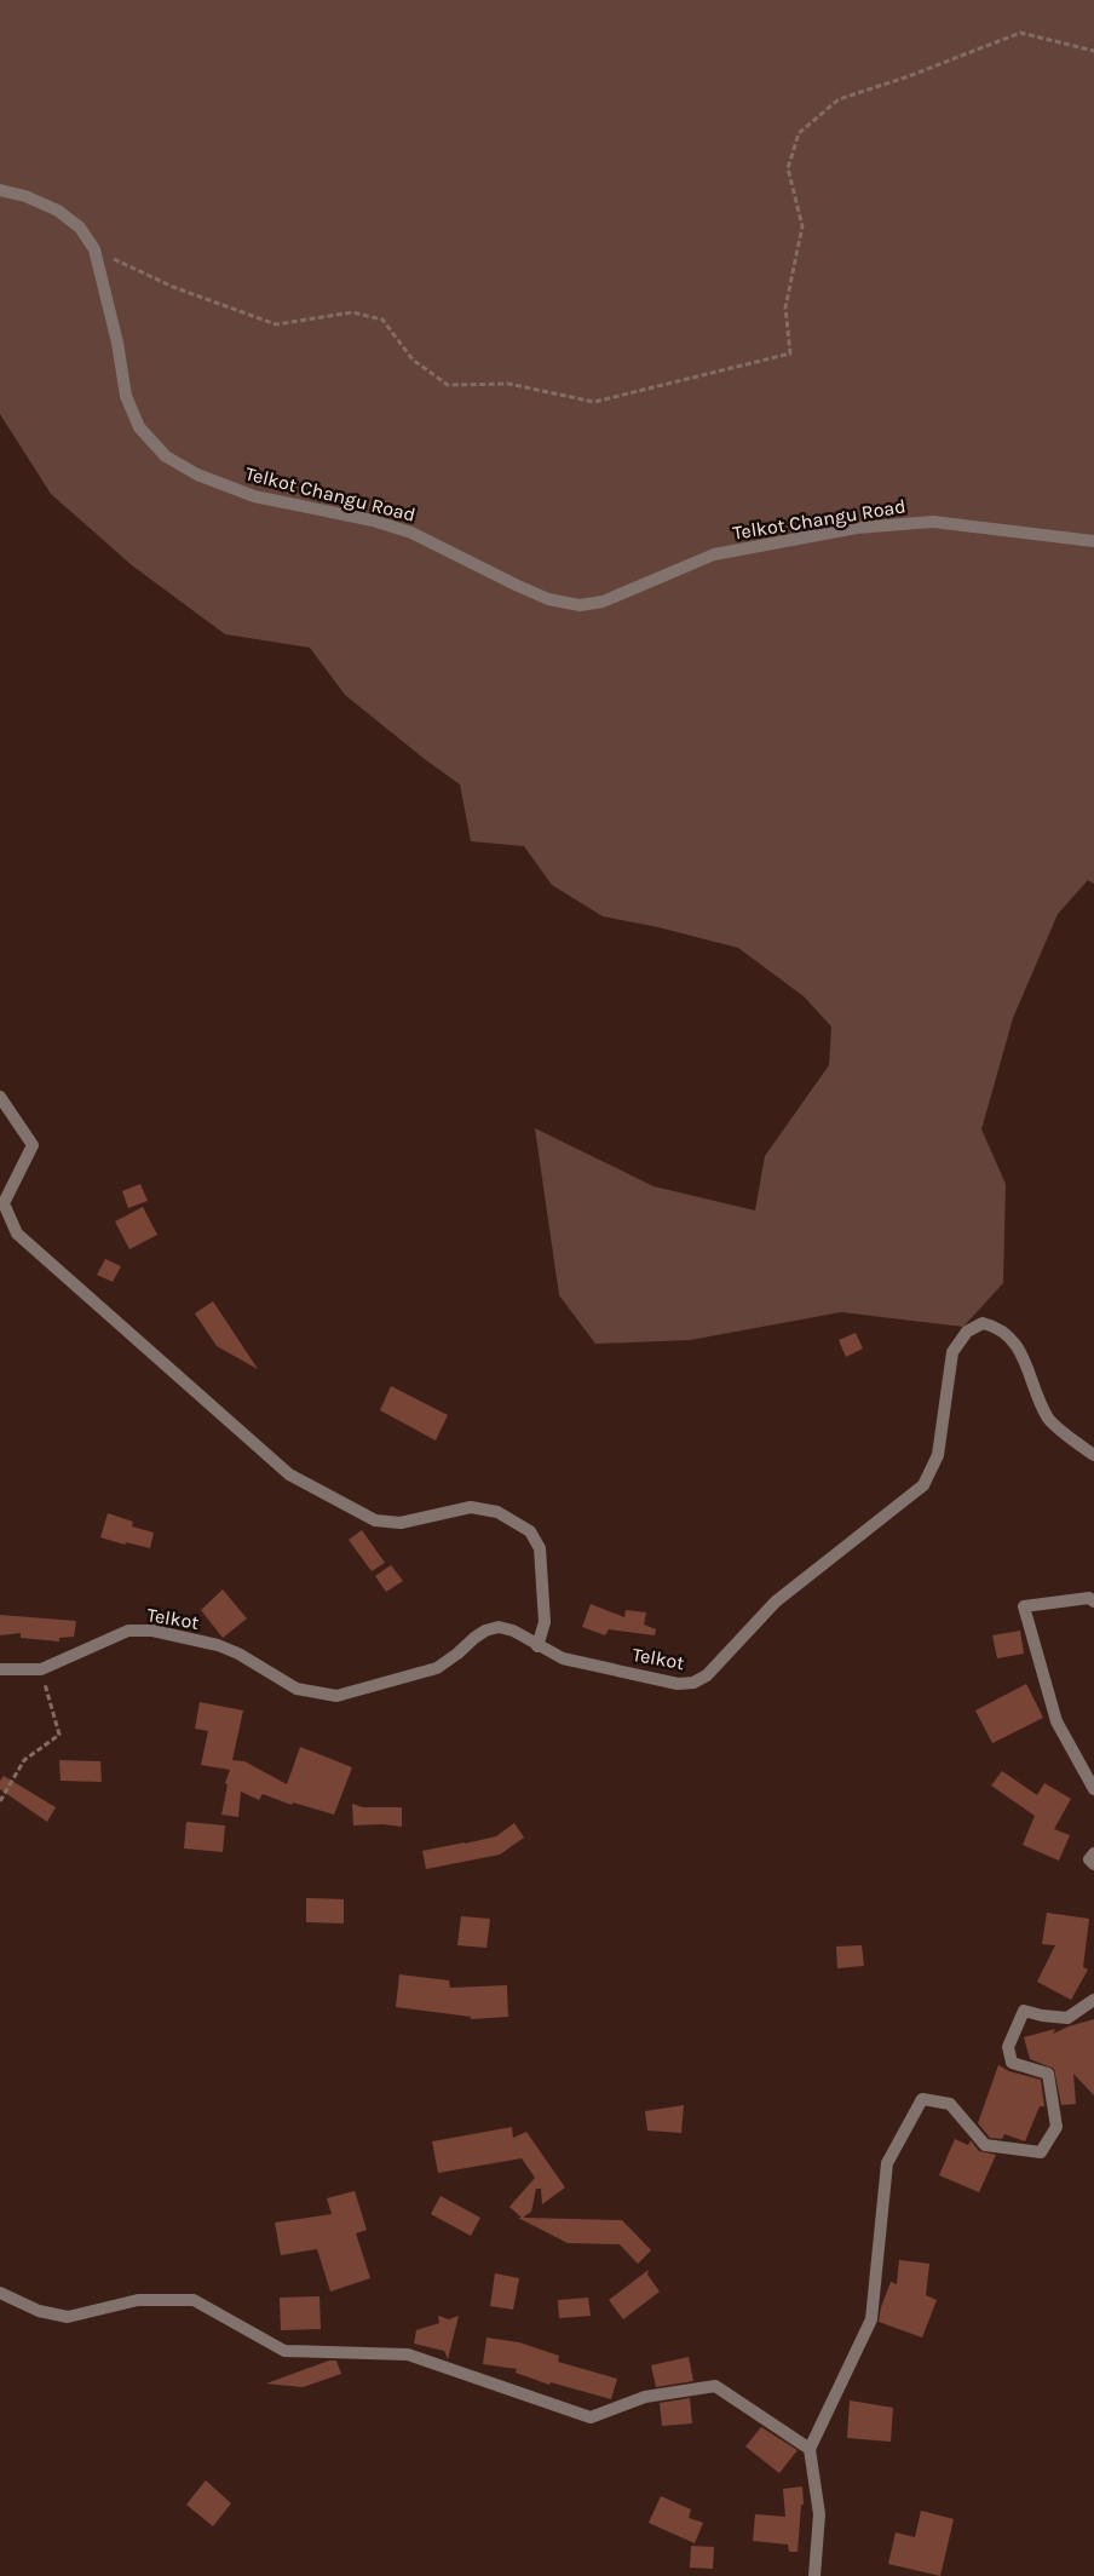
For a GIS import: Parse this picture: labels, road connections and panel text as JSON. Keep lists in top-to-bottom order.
{
  "streets": {
    "street": ["Telkot Changu Road", "Telkot"]
  }
}
